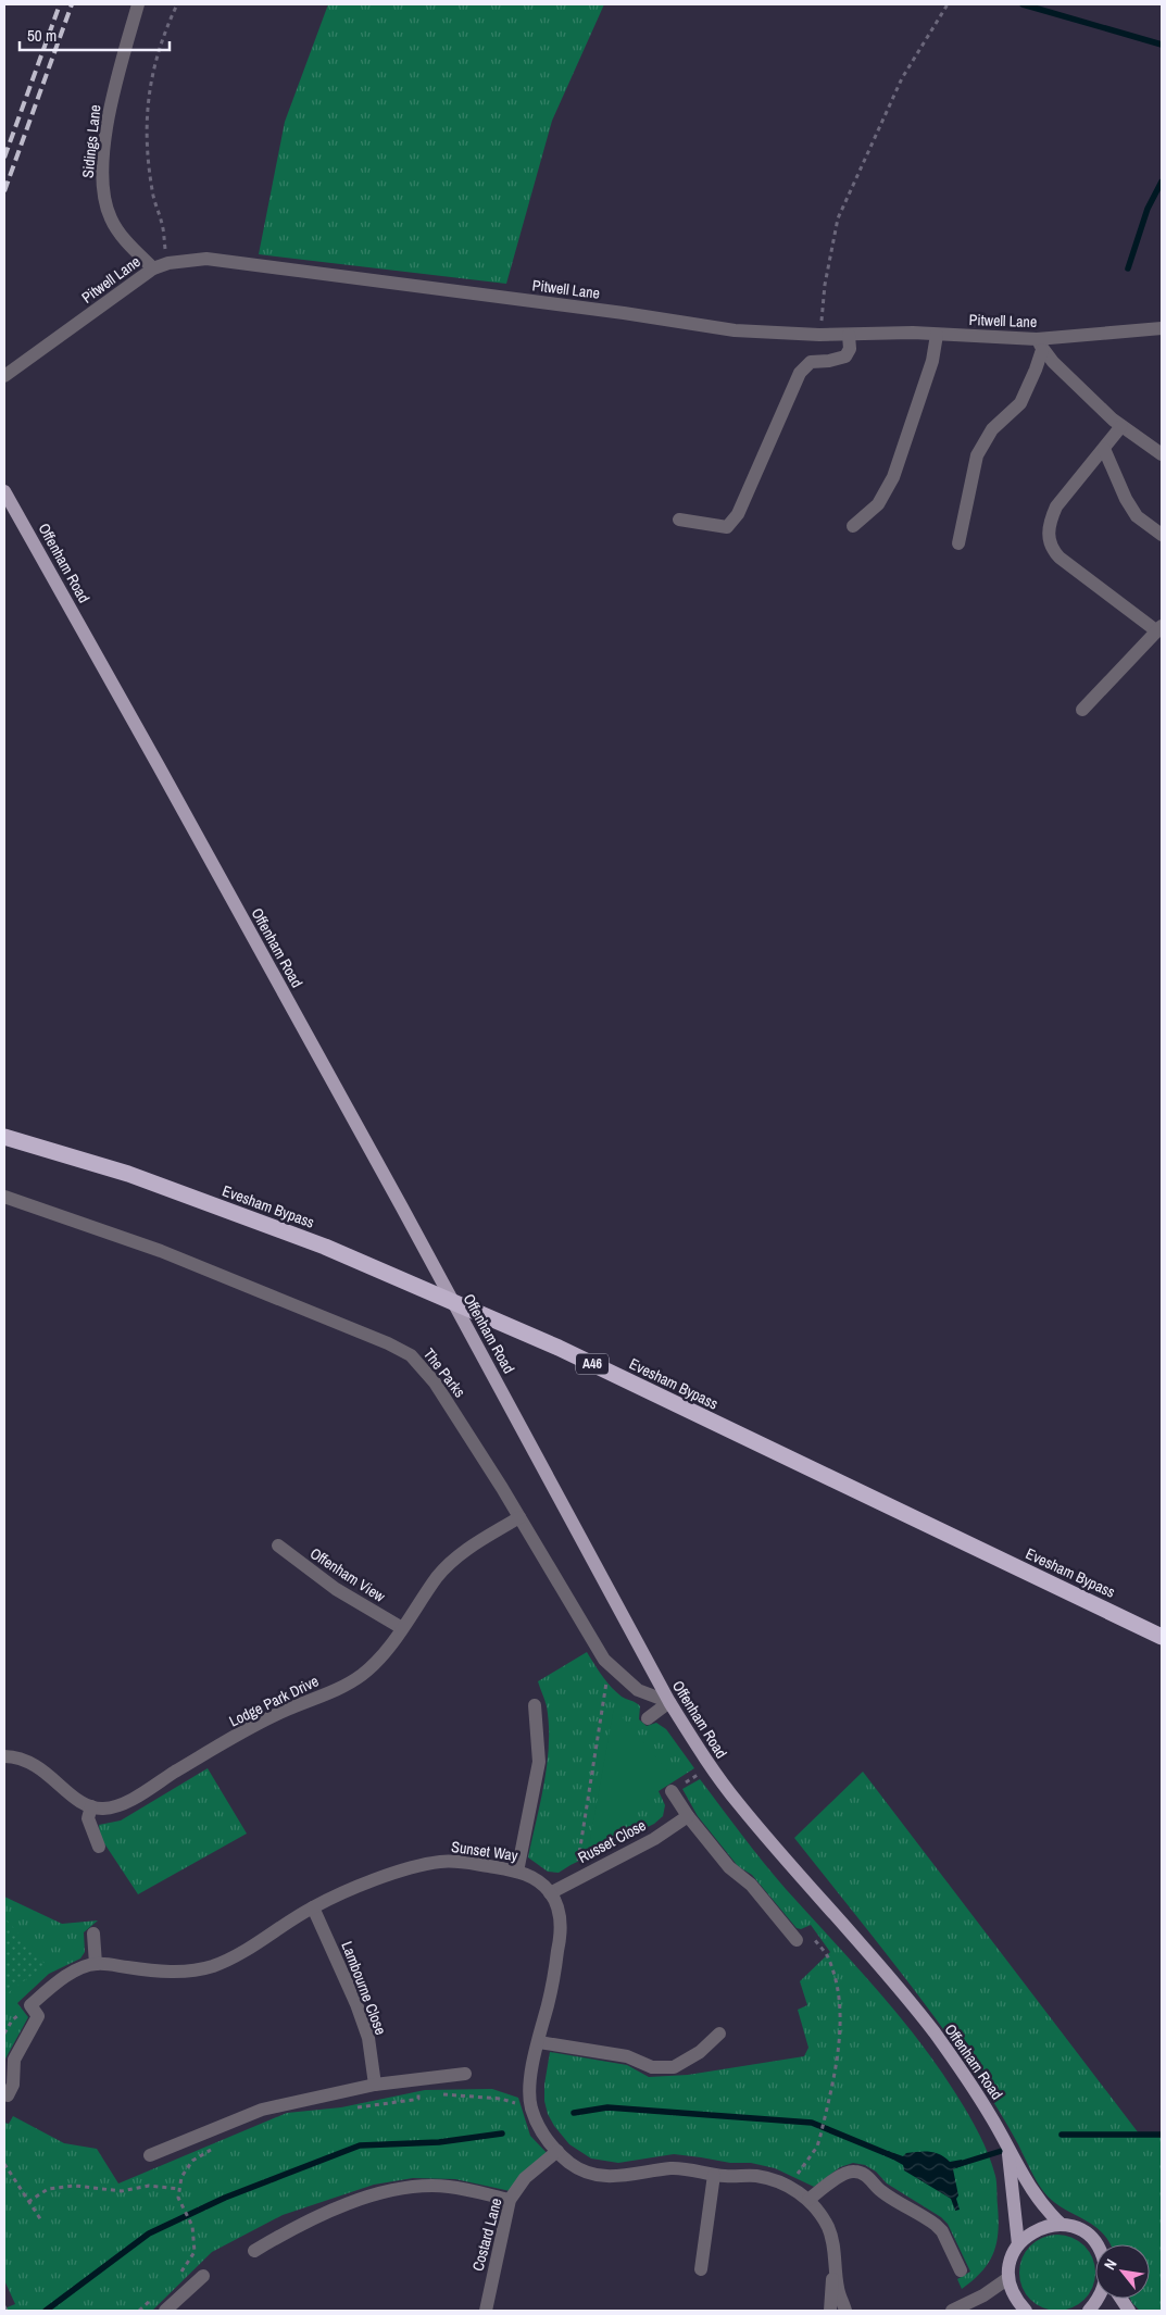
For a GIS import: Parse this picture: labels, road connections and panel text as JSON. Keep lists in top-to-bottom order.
{
  "streets": {
    "highway": ["Evesham Bypass", "A46"],
    "main road": ["Offenham Road"],
    "street": [
      "Sidings Lane",
      "Pitwell Lane",
      "The Parks",
      "Offenham View",
      "Lodge Park Drive",
      "Russet Close",
      "Sunset Way",
      "Lambourne Close",
      "Costard Lane"
    ]
  },
  "crossings": [
    ["Sidings Lane", "Pitwell Lane"],
    ["Offenham Road", "The Parks"],
    ["The Parks", "Lodge Park Drive"],
    ["Offenham View", "Lodge Park Drive"],
    ["Russet Close", "Sunset Way"],
    ["Sunset Way", "Lambourne Close"]
  ],
  "scale_bar": "50 m",
  "north": "top left"
}
